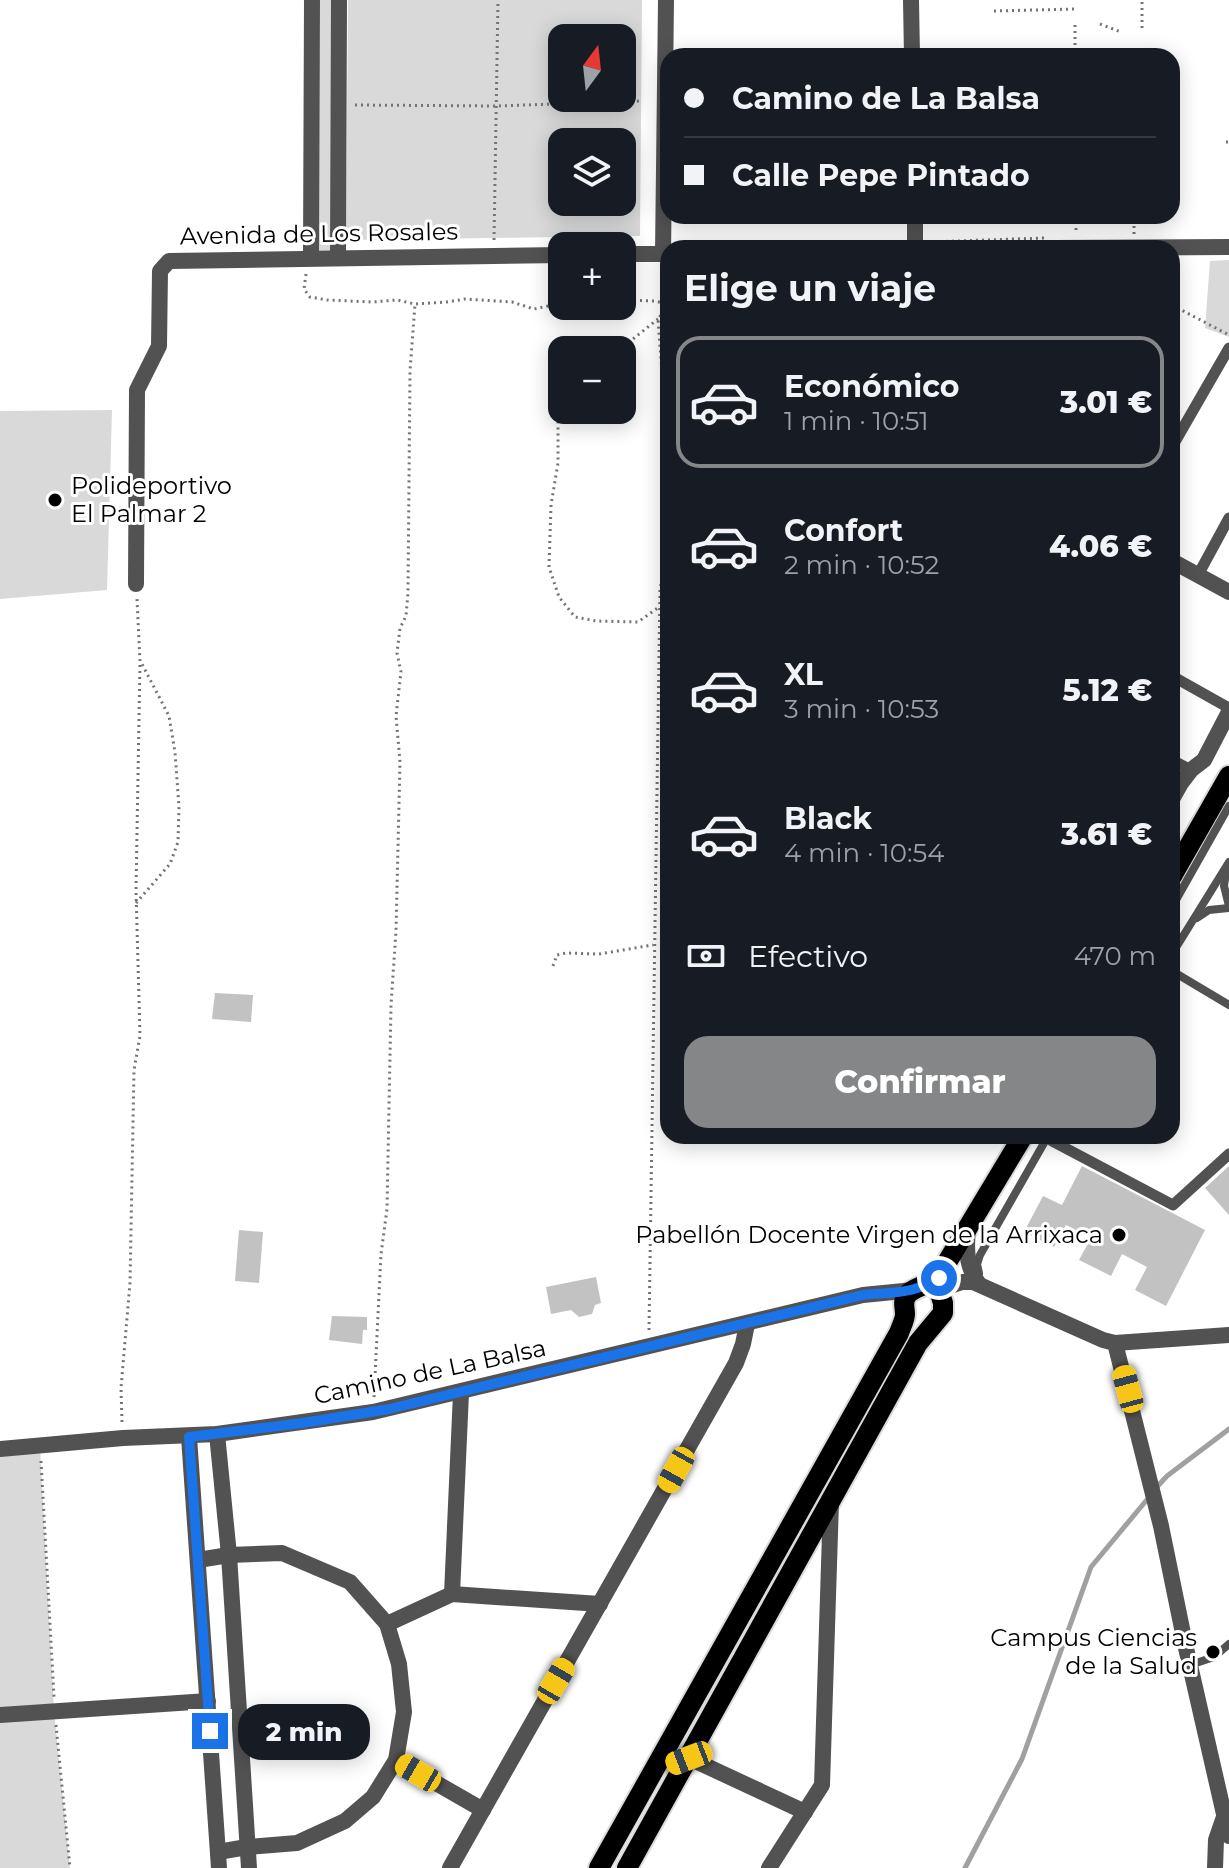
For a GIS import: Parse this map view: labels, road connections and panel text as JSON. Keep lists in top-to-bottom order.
{
  "streets": {
    "street": ["Avenida de Los Rosales", "Camino de La Balsa"]
  },
  "places": ["Polideportivo El Palmar 2", "Pabellón Docente Virgen de la Arrixaca", "Campus Ciencias de la Salud"],
  "north": "top",
  "page": {
    "map_buttons": ["+", "−"],
    "banner": ["Camino de La Balsa", "Calle Pepe Pintado"],
    "heading": "Elige un viaje",
    "list": [
      {
        "name": "Económico",
        "note": "1 min · 10:51",
        "value": "3.01 €"
      },
      {
        "name": "Confort",
        "note": "2 min · 10:52",
        "value": "4.06 €"
      },
      {
        "name": "XL",
        "note": "3 min · 10:53",
        "value": "5.12 €"
      },
      {
        "name": "Black",
        "note": "4 min · 10:54",
        "value": "3.61 €"
      }
    ],
    "pay": ["Efectivo", "470 m"],
    "buttons": "Confirmar",
    "bubble": "2 min"
  }
}
